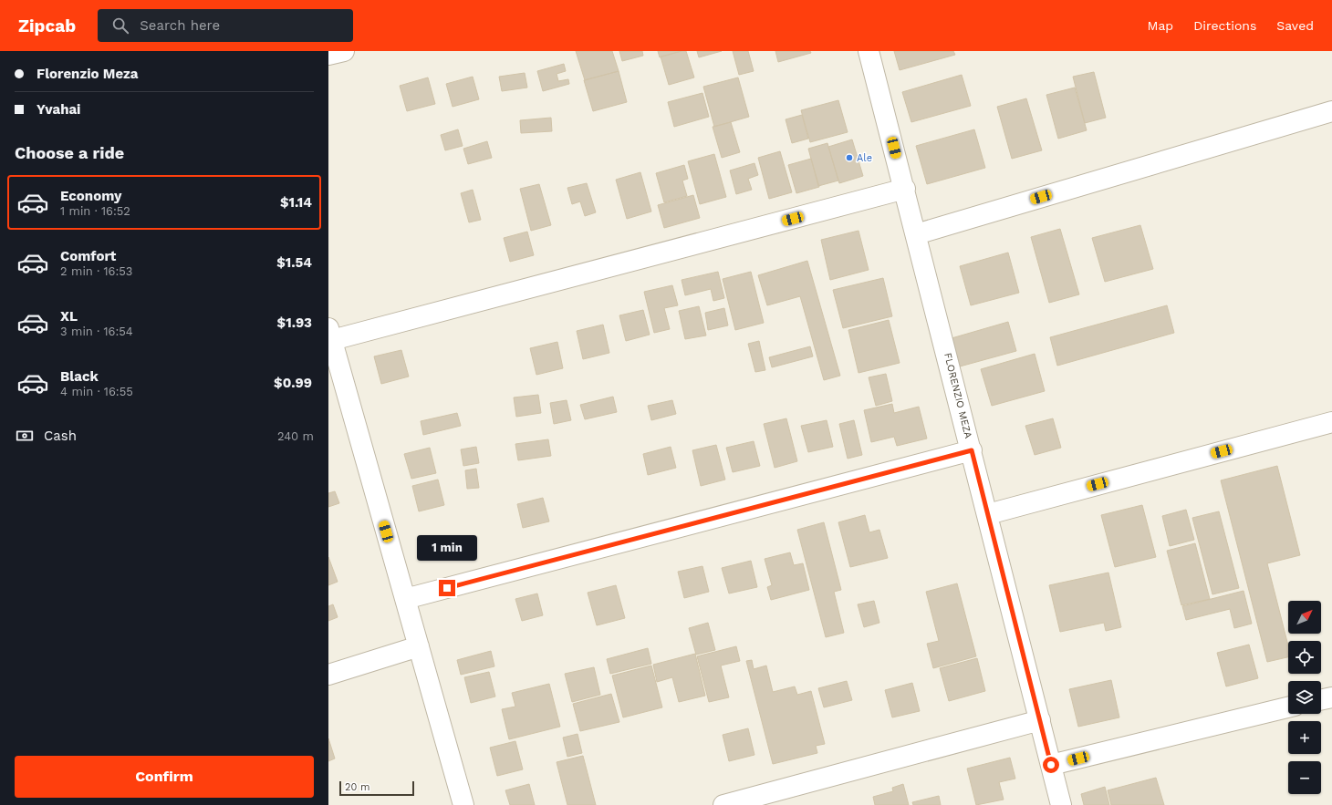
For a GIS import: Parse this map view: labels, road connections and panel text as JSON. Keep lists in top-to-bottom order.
{
  "streets": {
    "street": ["FLORENZIO MEZA"]
  },
  "places": ["Ale"],
  "scale_bar": "20 m",
  "north": "top right",
  "page": {
    "header": "Zipcab",
    "search": "Search here",
    "nav": ["Map", "Directions", "Saved"],
    "banner": ["Florenzio Meza", "Yvahai"],
    "heading": "Choose a ride",
    "list": [
      {
        "name": "Economy",
        "note": "1 min · 16:52",
        "value": "$1.14"
      },
      {
        "name": "Comfort",
        "note": "2 min · 16:53",
        "value": "$1.54"
      },
      {
        "name": "XL",
        "note": "3 min · 16:54",
        "value": "$1.93"
      },
      {
        "name": "Black",
        "note": "4 min · 16:55",
        "value": "$0.99"
      }
    ],
    "pay": ["Cash", "240 m"],
    "bubble": "1 min",
    "map_buttons": ["+", "−"],
    "buttons": "Confirm",
    "scale": "20 m"
  }
}
